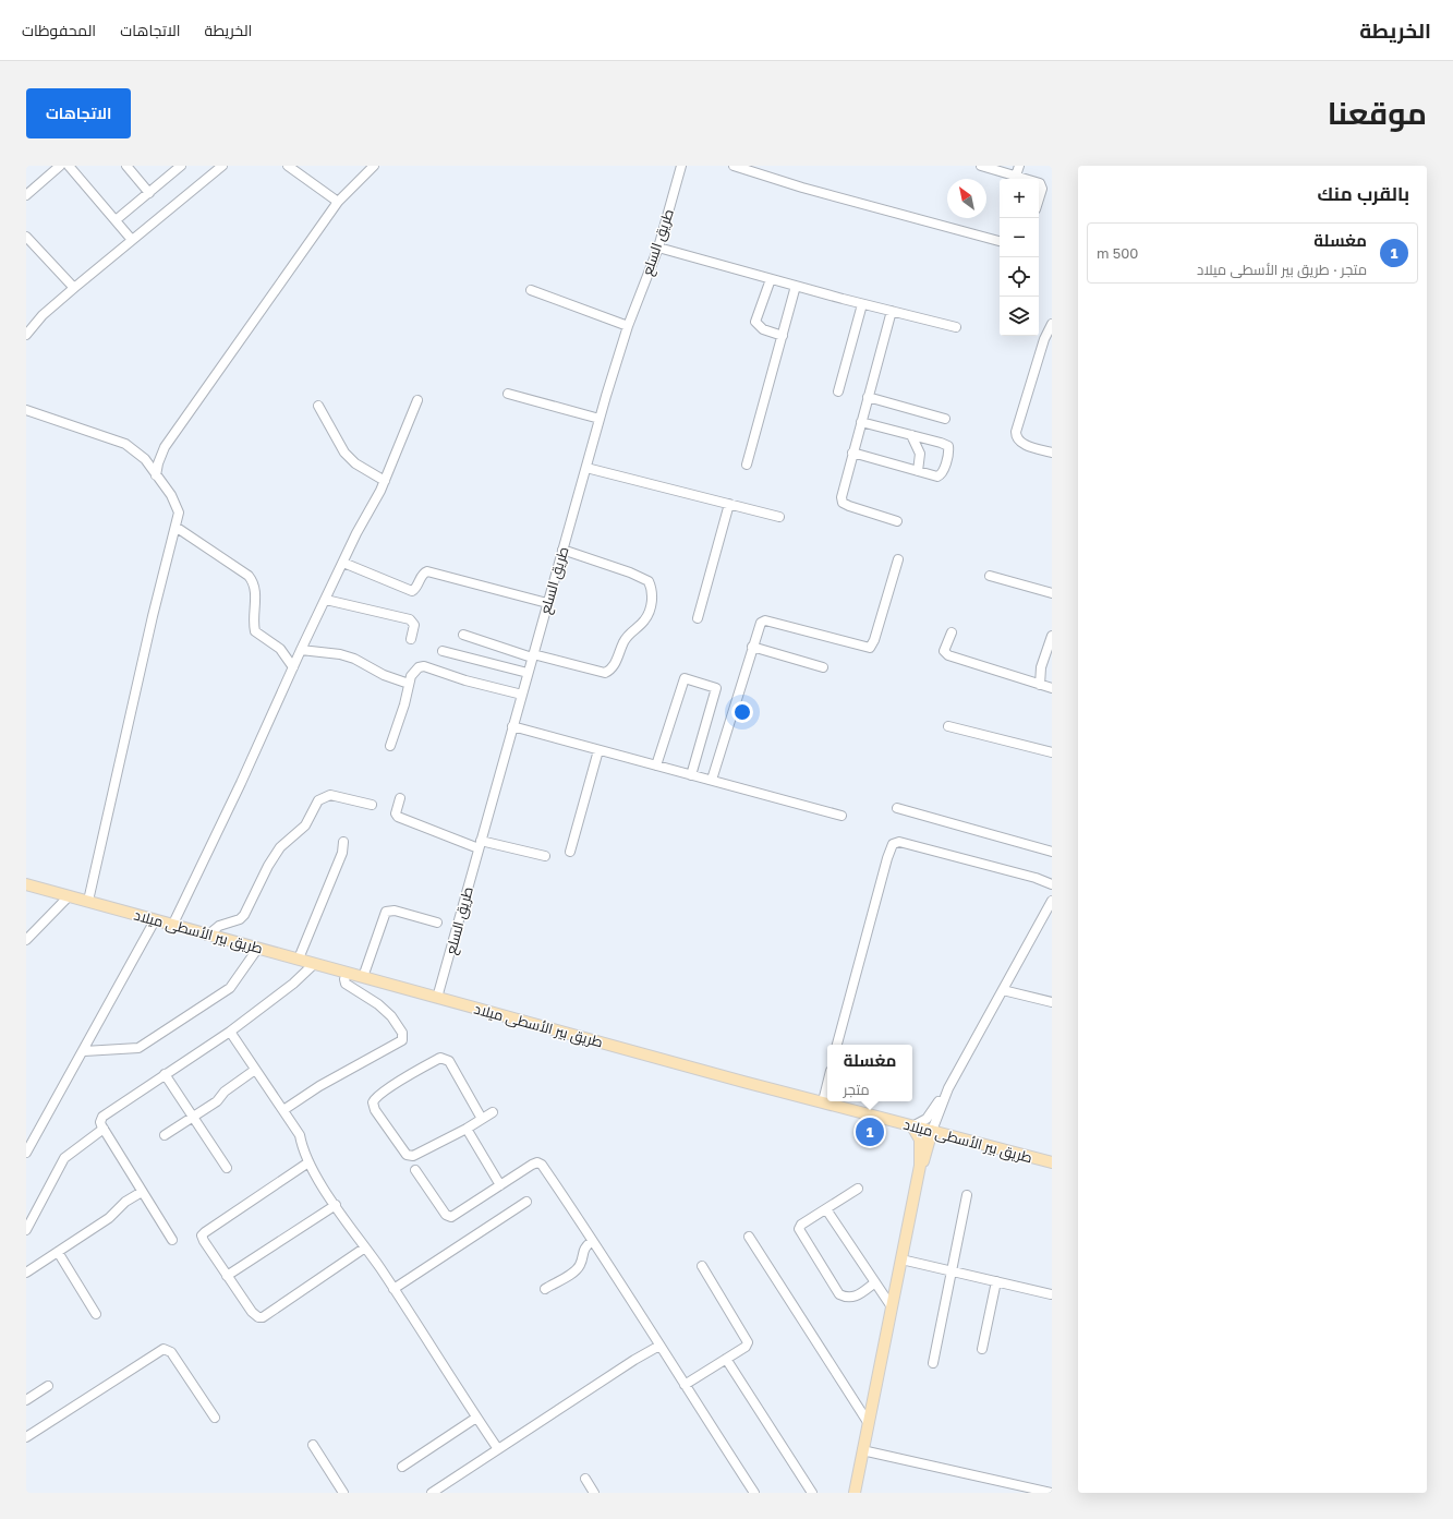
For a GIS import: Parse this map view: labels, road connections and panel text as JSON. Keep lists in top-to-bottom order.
{
  "streets": {
    "main road": ["طريق بير الأسطى ميلاد"],
    "street": ["طريق السلع"]
  },
  "crossings": [
    ["طريق السلع", "طريق بير الأسطى ميلاد"]
  ],
  "north": "top left",
  "page": {
    "header": "الخريطة",
    "nav": ["الخريطة", "الاتجاهات", "المحفوظات"],
    "title": "موقعنا",
    "buttons": "الاتجاهات",
    "heading": "بالقرب منك",
    "map_buttons": ["+", "−"],
    "list": [
      {
        "mark": "1",
        "name": "مغسلة",
        "note": "متجر · طريق بير الأسطى ميلاد",
        "value": "500 m"
      }
    ],
    "popup": ["مغسلة", "متجر"],
    "pins": "1"
  }
}
